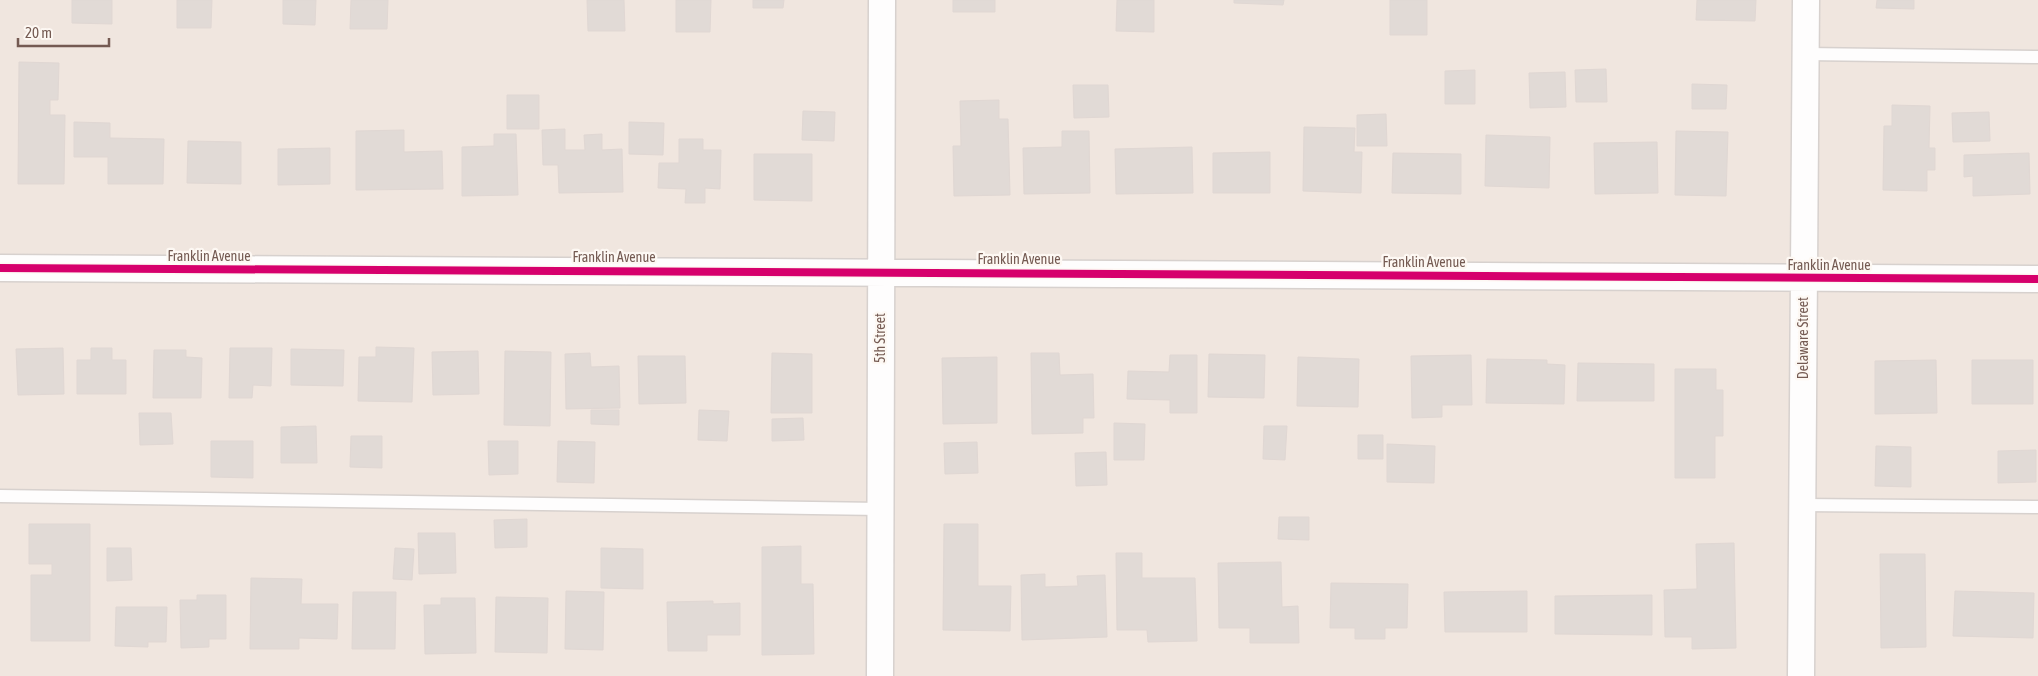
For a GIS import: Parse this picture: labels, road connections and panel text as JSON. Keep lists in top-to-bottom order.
{
  "streets": {
    "street": ["Franklin Avenue", "5th Street", "Delaware Street"]
  },
  "crossings": [
    ["Franklin Avenue", "5th Street"],
    ["Franklin Avenue", "Delaware Street"]
  ],
  "scale_bar": "20 m"
}
